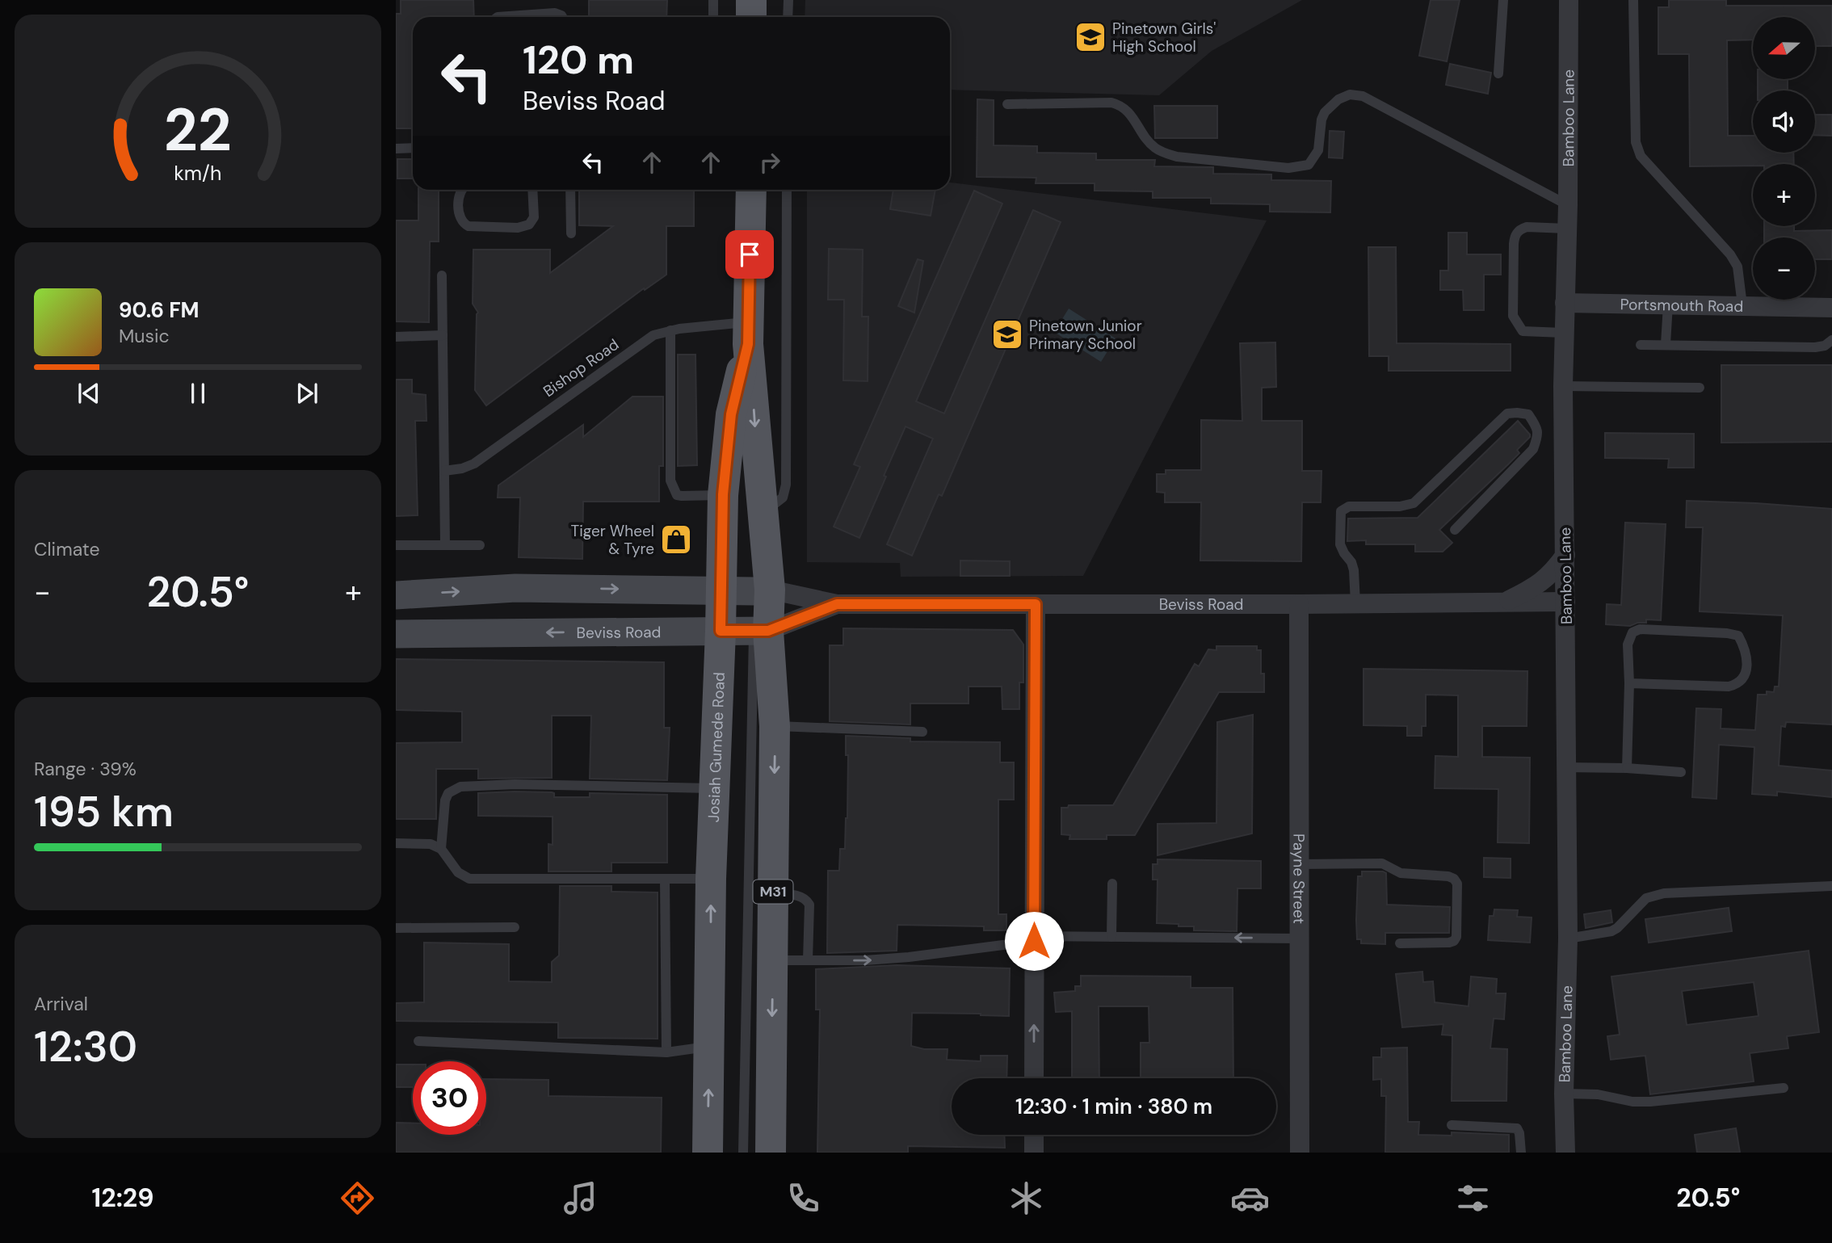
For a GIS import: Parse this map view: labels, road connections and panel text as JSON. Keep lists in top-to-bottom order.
{
  "streets": {
    "main road": ["Beviss Road", "Josiah Gumede Road", "M31"],
    "street": ["Bamboo Lane", "Portsmouth Road", "Payne Street"],
    "lane": ["Bishop Road"]
  },
  "crossings": [
    ["Bamboo Lane", "Portsmouth Road"],
    ["Bamboo Lane", "Beviss Road"],
    ["Bishop Road", "Josiah Gumede Road"],
    ["Beviss Road", "Josiah Gumede Road"],
    ["Beviss Road", "Payne Street"]
  ],
  "places": {
    "school or university": ["Pinetown Girls' High School", "Pinetown Junior Primary School"],
    "shop": ["Tiger Wheel & Tyre"]
  },
  "north": "left",
  "page": {
    "map_buttons": ["+", "−"],
    "turn": ["120 m", "Beviss Road"],
    "song": ["90.6 FM", "Music"],
    "tile": [
      "Climate",
      ["Range · 39%", "195 km"],
      ["Arrival", "12:30"]
    ],
    "heat": ["−", "20.5°", "+"],
    "limit": "30",
    "trip": "12:30 · 1 min · 380 m",
    "tabs": ["12:29", "20.5°"],
    "gauge": ["22", "km/h"]
  }
}
